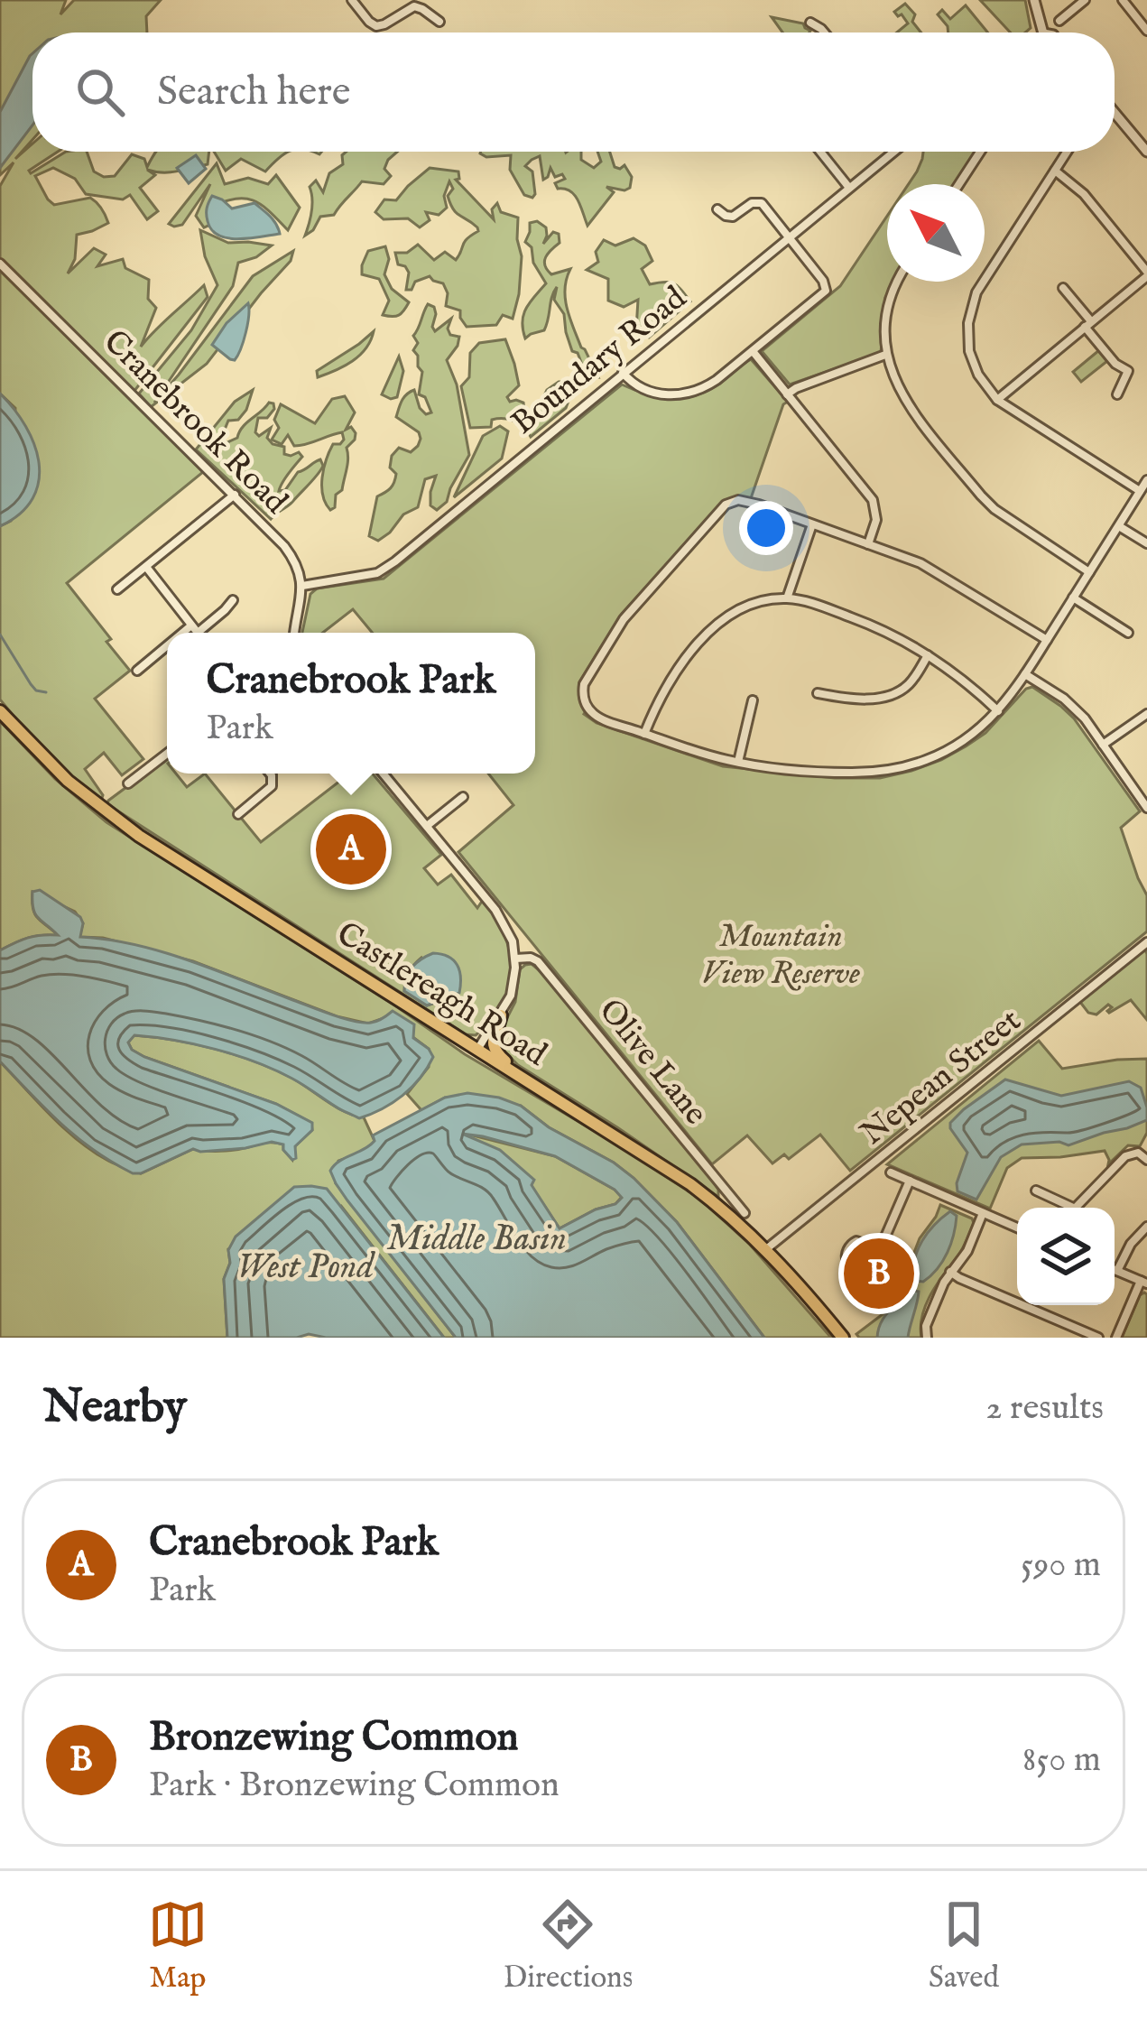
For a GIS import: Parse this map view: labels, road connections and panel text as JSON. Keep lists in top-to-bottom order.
{
  "streets": {
    "main road": ["Castlereagh Road"],
    "street": [
      "Boundary Road",
      "Cranebrook Road",
      "Olive Lane",
      "Nepean Street"
    ]
  },
  "crossings": [
    ["Boundary Road", "Cranebrook Road"],
    ["Castlereagh Road", "Nepean Street"]
  ],
  "water": ["Middle Basin", "West Pond"],
  "parks": ["Mountain View Reserve"],
  "north": "top left",
  "page": {
    "search": "Search here",
    "popup": ["Cranebrook Park", "Park"],
    "pins": ["A", "B"],
    "heading": ["Nearby", "2 results"],
    "list": [
      {
        "mark": "A",
        "name": "Cranebrook Park",
        "note": "Park",
        "value": "590 m"
      },
      {
        "mark": "B",
        "name": "Bronzewing Common",
        "note": "Park · Bronzewing Common",
        "value": "850 m"
      }
    ],
    "nav": ["Map", "Directions", "Saved"]
  }
}
